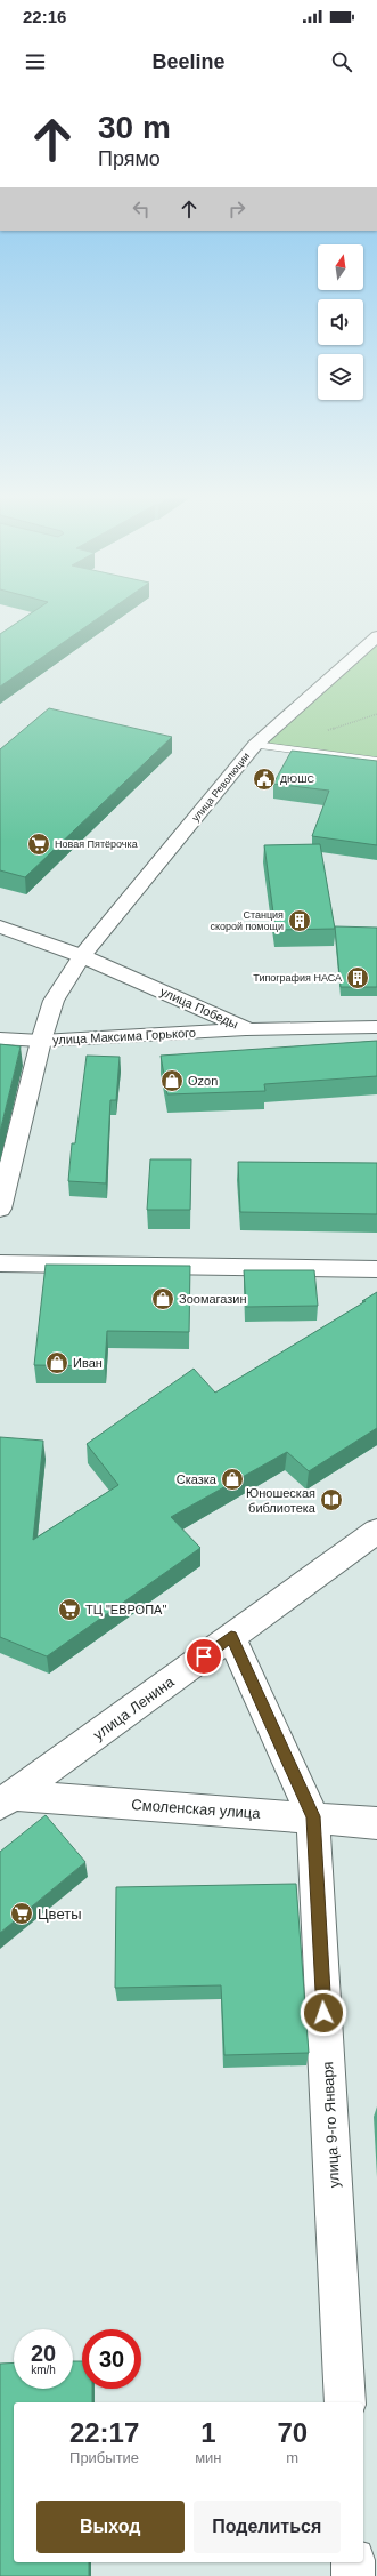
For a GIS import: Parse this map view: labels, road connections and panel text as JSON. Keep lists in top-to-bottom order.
{
  "streets": {
    "street": [
      "улица Революции",
      "улица Победы",
      "улица Максима Горького",
      "улица Ленина",
      "Смоленская улица",
      "улица 9-го Января"
    ]
  },
  "crossings": [
    ["улица Революции", "улица Победы"],
    ["улица Революции", "улица Максима Горького"],
    ["улица Победы", "улица Максима Горького"],
    ["улица Ленина", "Смоленская улица"],
    ["Смоленская улица", "улица 9-го Января"]
  ],
  "places": {
    "public building": ["ДЮШС"],
    "supermarket": ["Новая Пятёрочка", "ТЦ \"ЕВРОПА\"", "Цветы"],
    "building": ["Станция скорой помощи", "Типография НАСА"],
    "shop": [
      "Ozon",
      "Зоомагазин",
      "Иван",
      "Сказка"
    ],
    "library": ["Юношеская библиотека"]
  },
  "north": "top",
  "page": {
    "status": "22:16",
    "header": "Beeline",
    "turn": ["30 m", "Прямо"],
    "speed": "20 km/h",
    "limit": "30",
    "eta": [
      "22:17",
      "Прибытие",
      "1",
      "мин",
      "70",
      "m"
    ],
    "buttons": ["Выход", "Поделиться"]
  }
}
